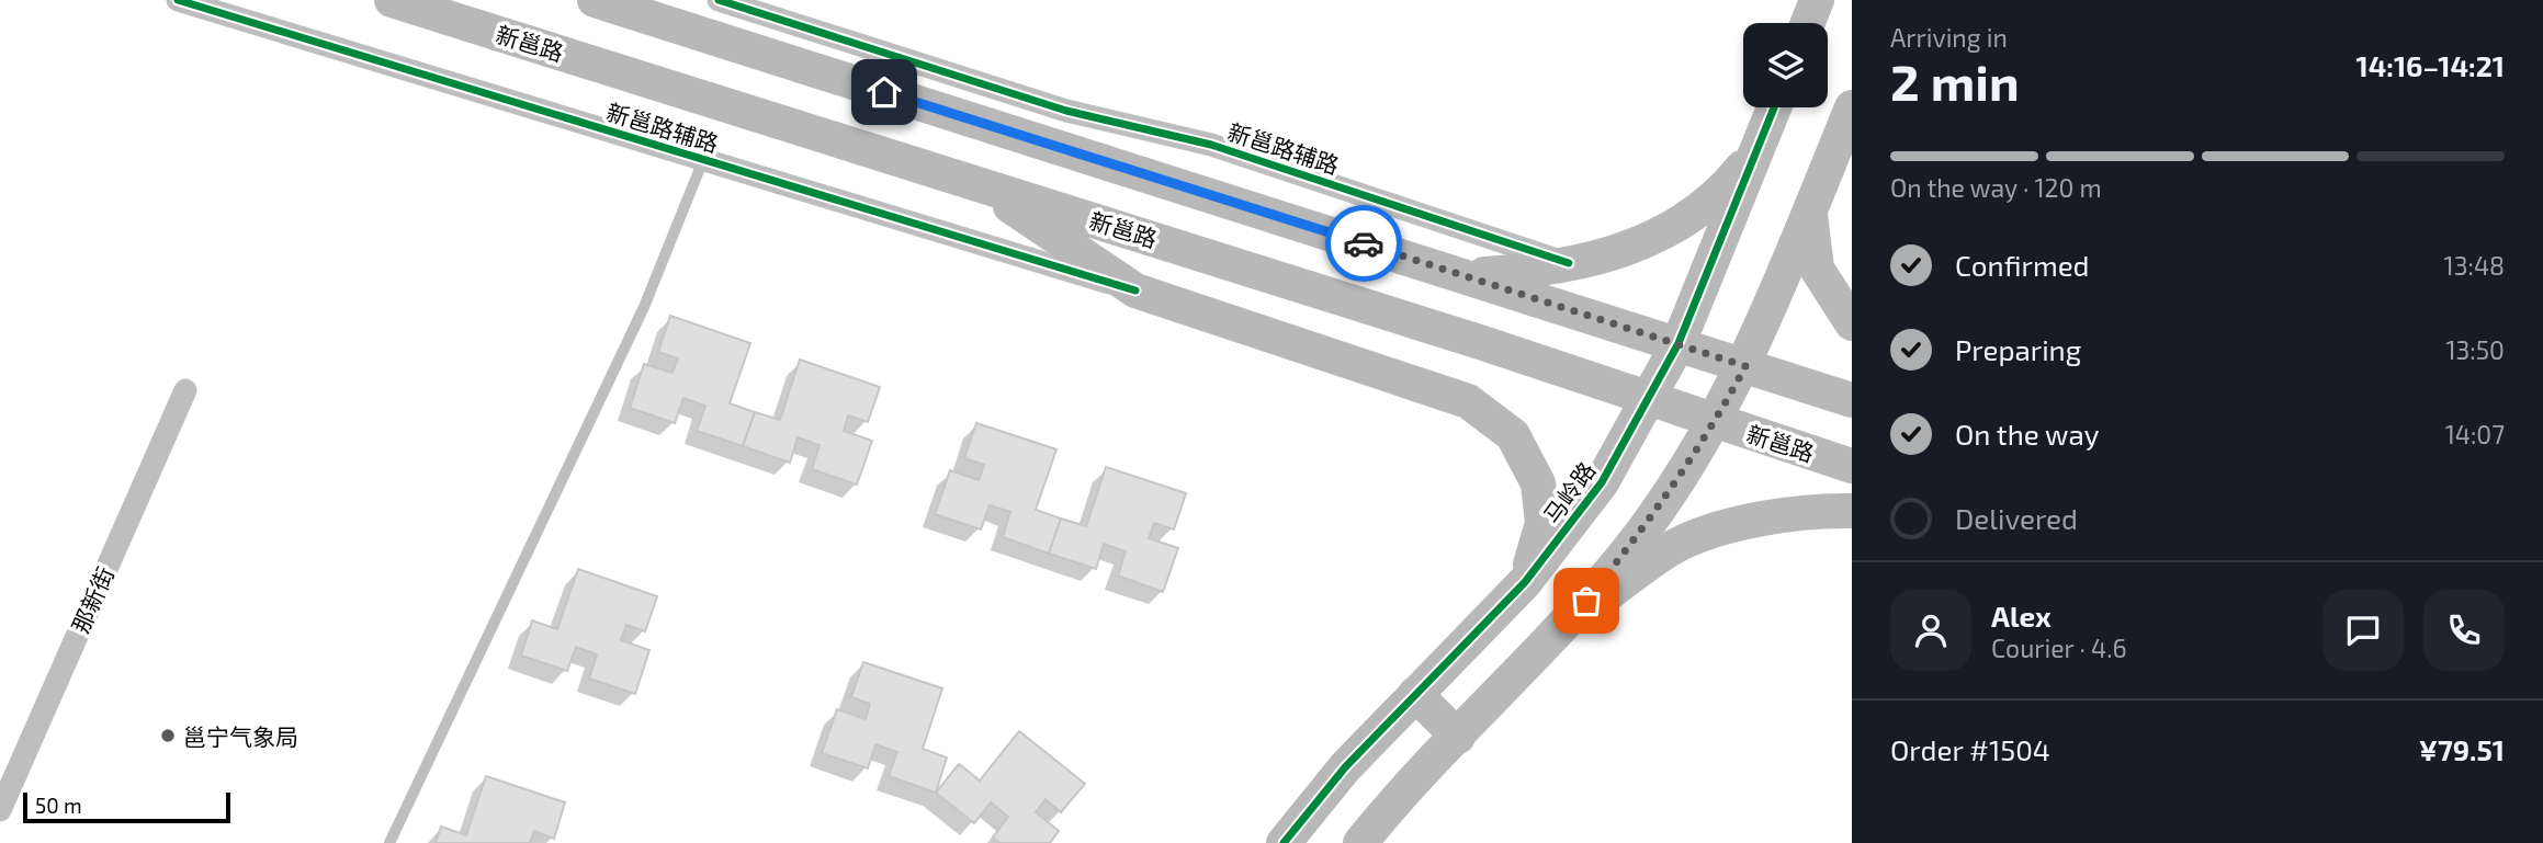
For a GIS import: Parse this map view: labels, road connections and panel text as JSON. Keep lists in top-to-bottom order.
{
  "streets": {
    "main road": ["新邕路", "马岭路"],
    "street": ["新邕路辅路", "那新街"]
  },
  "crossings": [
    ["新邕路", "马岭路"]
  ],
  "places": ["邕宁气象局"],
  "scale_bar": "50 m",
  "page": {
    "heading": ["2 min", "Arriving in", "14:16–14:21"],
    "panel": [
      "Alex",
      "Courier · 4.6",
      "Order #1504",
      "¥79.51"
    ],
    "bar": "On the way · 120 m",
    "list": [
      ["Confirmed", "13:48"],
      ["Preparing", "13:50"],
      ["On the way", "14:07"],
      "Delivered"
    ],
    "scale": "50 m"
  }
}
